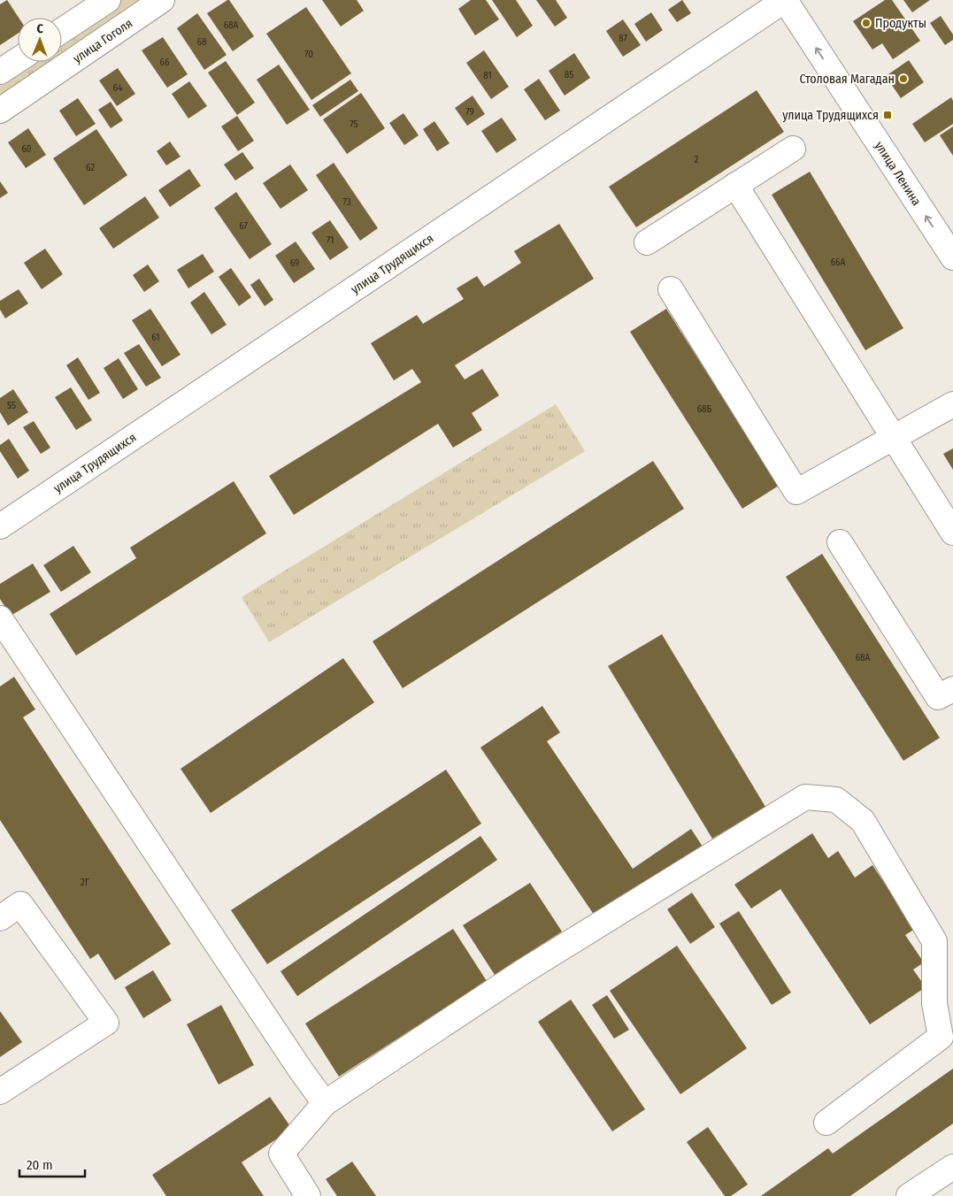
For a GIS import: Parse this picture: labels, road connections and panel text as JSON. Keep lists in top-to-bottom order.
{
  "streets": {
    "street": ["улица Гоголя", "улица Ленина", "улица Трудящихся"]
  },
  "crossings": [
    ["улица Ленина", "улица Трудящихся"]
  ],
  "places": {
    "other": ["Продукты", "Столовая Магадан"],
    "transit": ["улица Трудящихся"]
  },
  "house_numbers": [
    "68А",
    "87",
    "68",
    "70",
    "66",
    "85",
    "81",
    "64",
    "79",
    "75",
    "60",
    "2",
    "62",
    "73",
    "67",
    "71",
    "66А",
    "69",
    "61",
    "55",
    "68Б",
    "68А",
    "2Г"
  ],
  "scale_bar": "20 m",
  "north": "top"
}
